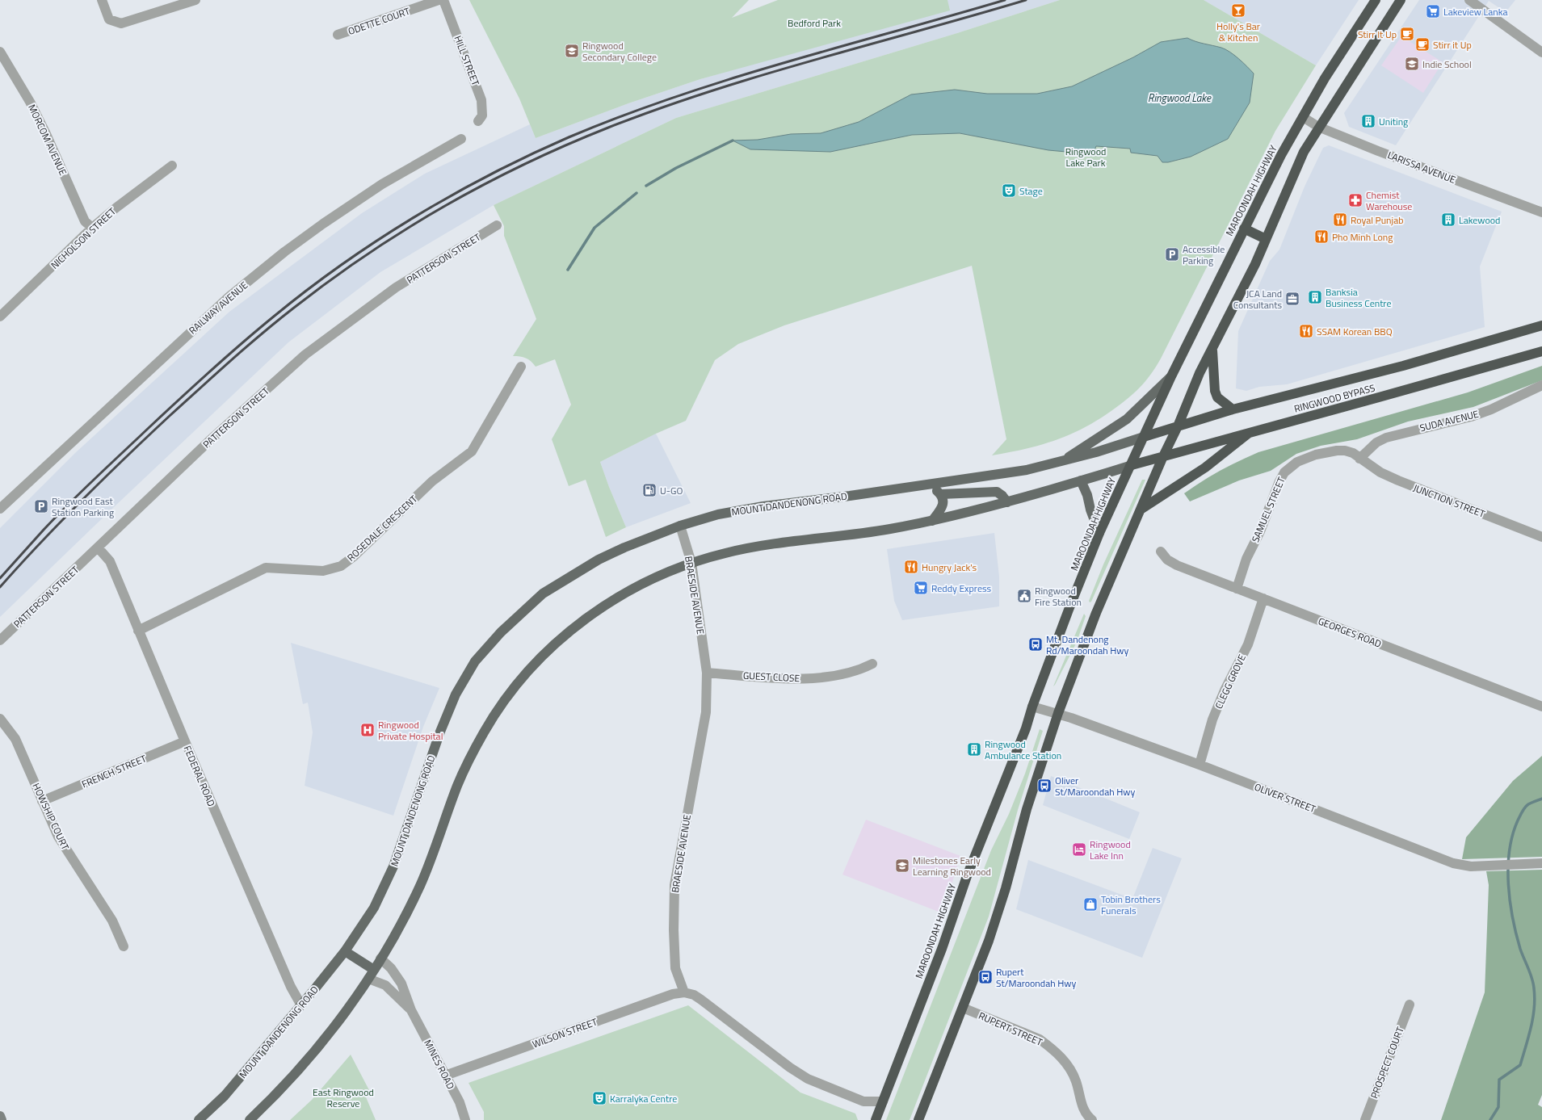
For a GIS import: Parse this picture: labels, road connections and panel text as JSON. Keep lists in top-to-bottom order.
{
  "streets": {
    "highway": ["MAROONDAH HIGHWAY", "RINGWOOD BYPASS"],
    "main road": ["MOUNT DANDENONG ROAD"],
    "street": [
      "ODETTE COURT",
      "HILL STREET",
      "MORCOM AVENUE",
      "LARISSA AVENUE",
      "NICHOLSON STREET",
      "PATTERSON STREET",
      "RAILWAY AVENUE",
      "SUDA AVENUE",
      "JUNCTION STREET",
      "SAMUEL STREET",
      "ROSEDALE CRESCENT",
      "BRAESIDE AVENUE",
      "GEORGES ROAD",
      "GUEST CLOSE",
      "CLEGG GROVE",
      "FRENCH STREET",
      "FEDERAL ROAD",
      "OLIVER STREET",
      "HOWSHIP COURT",
      "RUPERT STREET",
      "WILSON STREET",
      "PROSPECT COURT",
      "MINES ROAD"
    ]
  },
  "crossings": [
    ["MORCOM AVENUE", "NICHOLSON STREET"],
    ["LARISSA AVENUE", "MAROONDAH HIGHWAY"],
    ["MAROONDAH HIGHWAY", "RINGWOOD BYPASS"],
    ["MAROONDAH HIGHWAY", "MOUNT DANDENONG ROAD"],
    ["MAROONDAH HIGHWAY", "OLIVER STREET"],
    ["PATTERSON STREET", "FEDERAL ROAD"],
    ["RINGWOOD BYPASS", "MOUNT DANDENONG ROAD"],
    ["SUDA AVENUE", "JUNCTION STREET"],
    ["SUDA AVENUE", "SAMUEL STREET"],
    ["JUNCTION STREET", "SAMUEL STREET"],
    ["MOUNT DANDENONG ROAD", "BRAESIDE AVENUE"],
    ["MOUNT DANDENONG ROAD", "FEDERAL ROAD"],
    ["SAMUEL STREET", "GEORGES ROAD"],
    ["ROSEDALE CRESCENT", "FEDERAL ROAD"],
    ["BRAESIDE AVENUE", "GUEST CLOSE"],
    ["BRAESIDE AVENUE", "WILSON STREET"],
    ["GEORGES ROAD", "CLEGG GROVE"],
    ["CLEGG GROVE", "OLIVER STREET"],
    ["FRENCH STREET", "FEDERAL ROAD"],
    ["FRENCH STREET", "HOWSHIP COURT"],
    ["WILSON STREET", "MINES ROAD"]
  ],
  "water": ["Ringwood Lake"],
  "parks": ["Bedford Park", "Ringwood Lake Park", "East Ringwood Reserve"],
  "places": {
    "bar": ["Holly's Bar & Kitchen"],
    "supermarket": ["Lakeview Lanka", "Reddy Express"],
    "cafe": ["Stirr It Up", "Stirr it Up"],
    "school or university": ["Ringwood Secondary College", "Indie School", "Milestones Early Learning Ringwood"],
    "building": [
      "Uniting",
      "Lakewood",
      "Banksia Business Centre",
      "Ringwood Ambulance Station"
    ],
    "theatre": ["Stage", "Karralyka Centre"],
    "pharmacy": ["Chemist Warehouse"],
    "restaurant": [
      "Royal Punjab",
      "Pho Minh Long",
      "SSAM Korean BBQ",
      "Hungry Jack's"
    ],
    "parking": ["Accessible Parking", "Ringwood East Station Parking"],
    "office": ["JCA Land Consultants"],
    "fuel station": ["U-GO"],
    "public building": ["Ringwood Fire Station"],
    "bus stop": ["Mt. Dandenong Rd/Maroondah Hwy", "Oliver St/Maroondah Hwy", "Rupert St/Maroondah Hwy"],
    "hospital": ["Ringwood Private Hospital"],
    "hotel": ["Ringwood Lake Inn"],
    "shop": ["Tobin Brothers Funerals"]
  }
}
